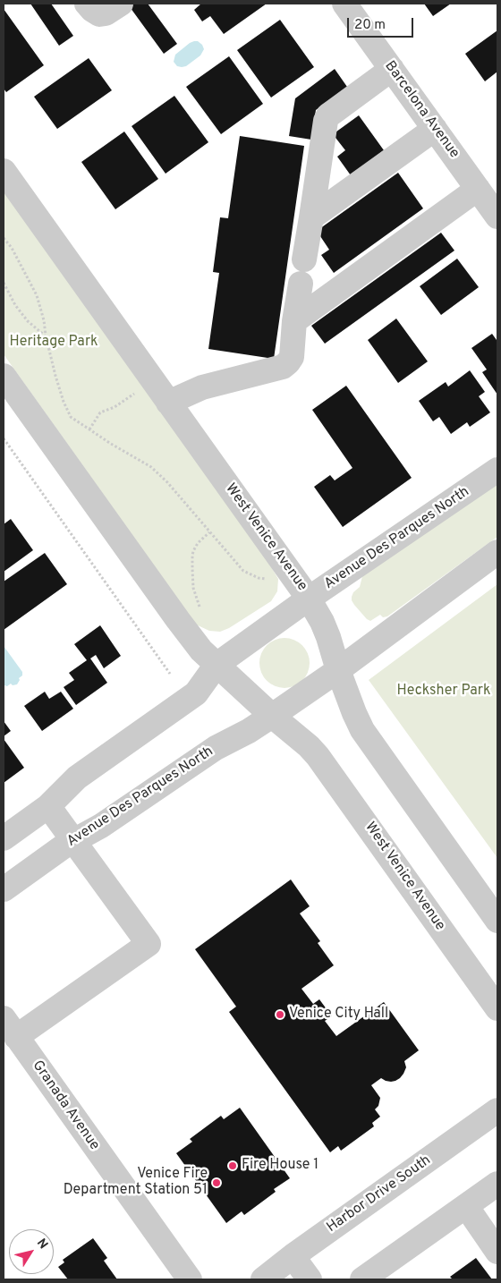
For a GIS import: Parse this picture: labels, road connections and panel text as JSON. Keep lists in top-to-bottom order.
{
  "streets": {
    "street": [
      "Barcelona Avenue",
      "West Venice Avenue",
      "Avenue Des Parques North",
      "Granada Avenue",
      "Harbor Drive South"
    ]
  },
  "crossings": [
    ["West Venice Avenue", "Avenue Des Parques North"]
  ],
  "parks": ["Heritage Park", "Hecksher Park"],
  "places": ["Venice City Hall", "Fire House 1", "Venice Fire Department Station 51"],
  "scale_bar": "20 m",
  "north": "top right"
}
